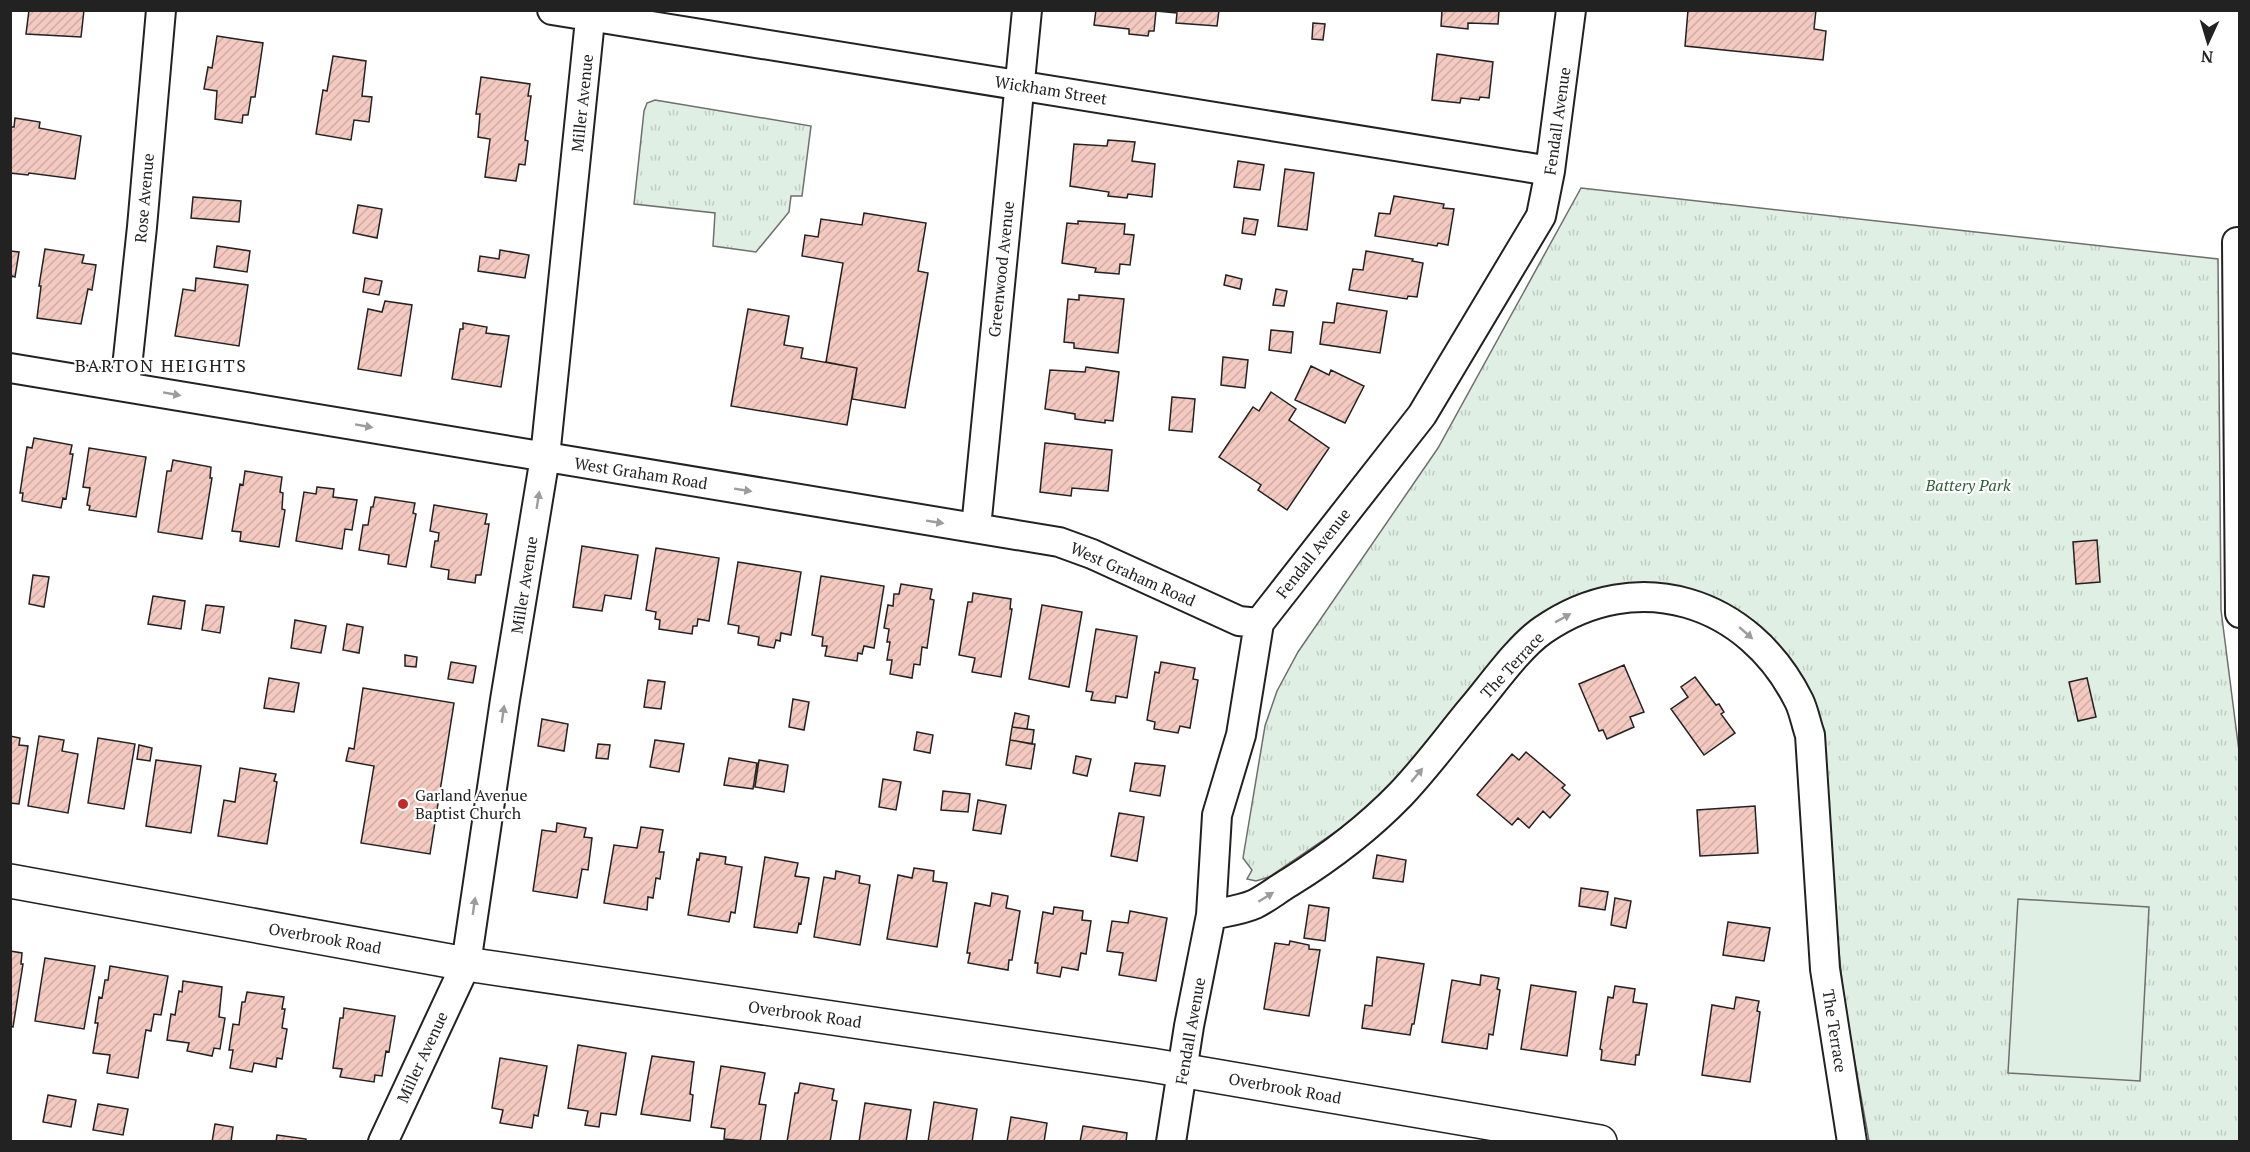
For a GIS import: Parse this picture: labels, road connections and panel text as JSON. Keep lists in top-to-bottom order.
{
  "streets": {
    "street": [
      "Wickham Street",
      "Miller Avenue",
      "Fendall Avenue",
      "Rose Avenue",
      "Greenwood Avenue",
      "West Graham Road",
      "The Terrace",
      "Overbrook Road"
    ]
  },
  "crossings": [
    ["Wickham Street", "Miller Avenue"],
    ["Wickham Street", "Fendall Avenue"],
    ["Wickham Street", "Greenwood Avenue"],
    ["Miller Avenue", "West Graham Road"],
    ["Miller Avenue", "Overbrook Road"],
    ["Fendall Avenue", "West Graham Road"],
    ["Fendall Avenue", "The Terrace"],
    ["Fendall Avenue", "Overbrook Road"],
    ["Rose Avenue", "West Graham Road"],
    ["Greenwood Avenue", "West Graham Road"]
  ],
  "one_way": ["Miller Avenue", "West Graham Road"],
  "districts": ["BARTON HEIGHTS"],
  "parks": ["Battery Park"],
  "places": ["Garland Avenue Baptist Church"],
  "north": "bottom"
}
